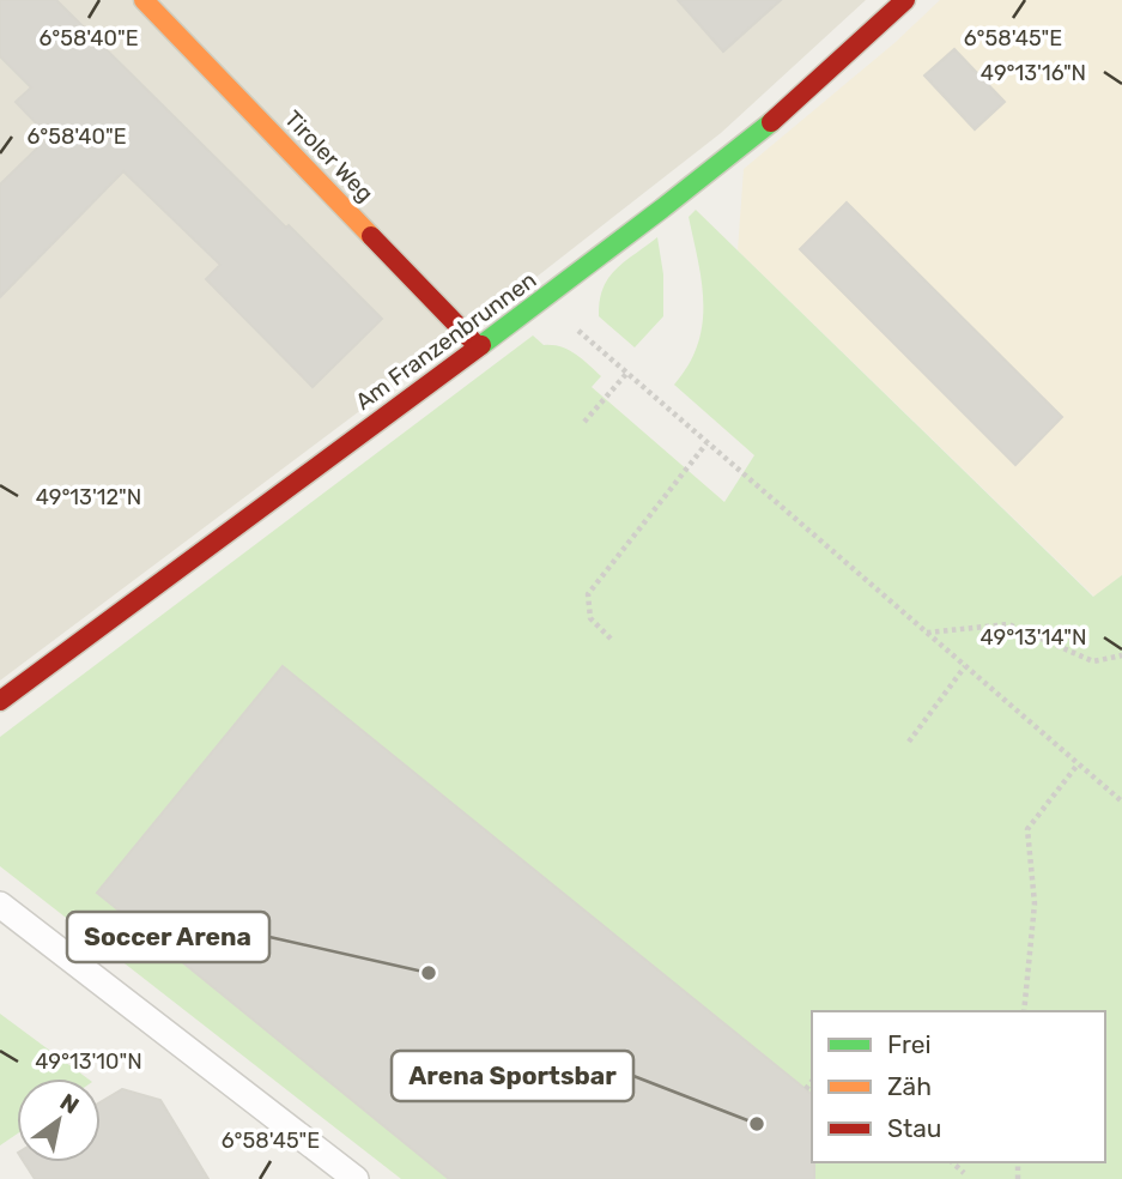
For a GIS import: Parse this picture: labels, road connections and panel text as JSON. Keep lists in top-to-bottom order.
{
  "streets": {
    "street": ["Tiroler Weg", "Am Franzenbrunnen"]
  },
  "crossings": [
    ["Tiroler Weg", "Am Franzenbrunnen"]
  ],
  "places": ["Soccer Arena", "Arena Sportsbar"],
  "legend": ["Frei", "Zäh", "Stau"],
  "north": "top right",
  "coordinates": [
    "6°58'40\"E",
    "6°58'45\"E",
    "49°13'16\"N",
    "49°13'12\"N",
    "49°13'14\"N",
    "49°13'10\"N"
  ]
}
